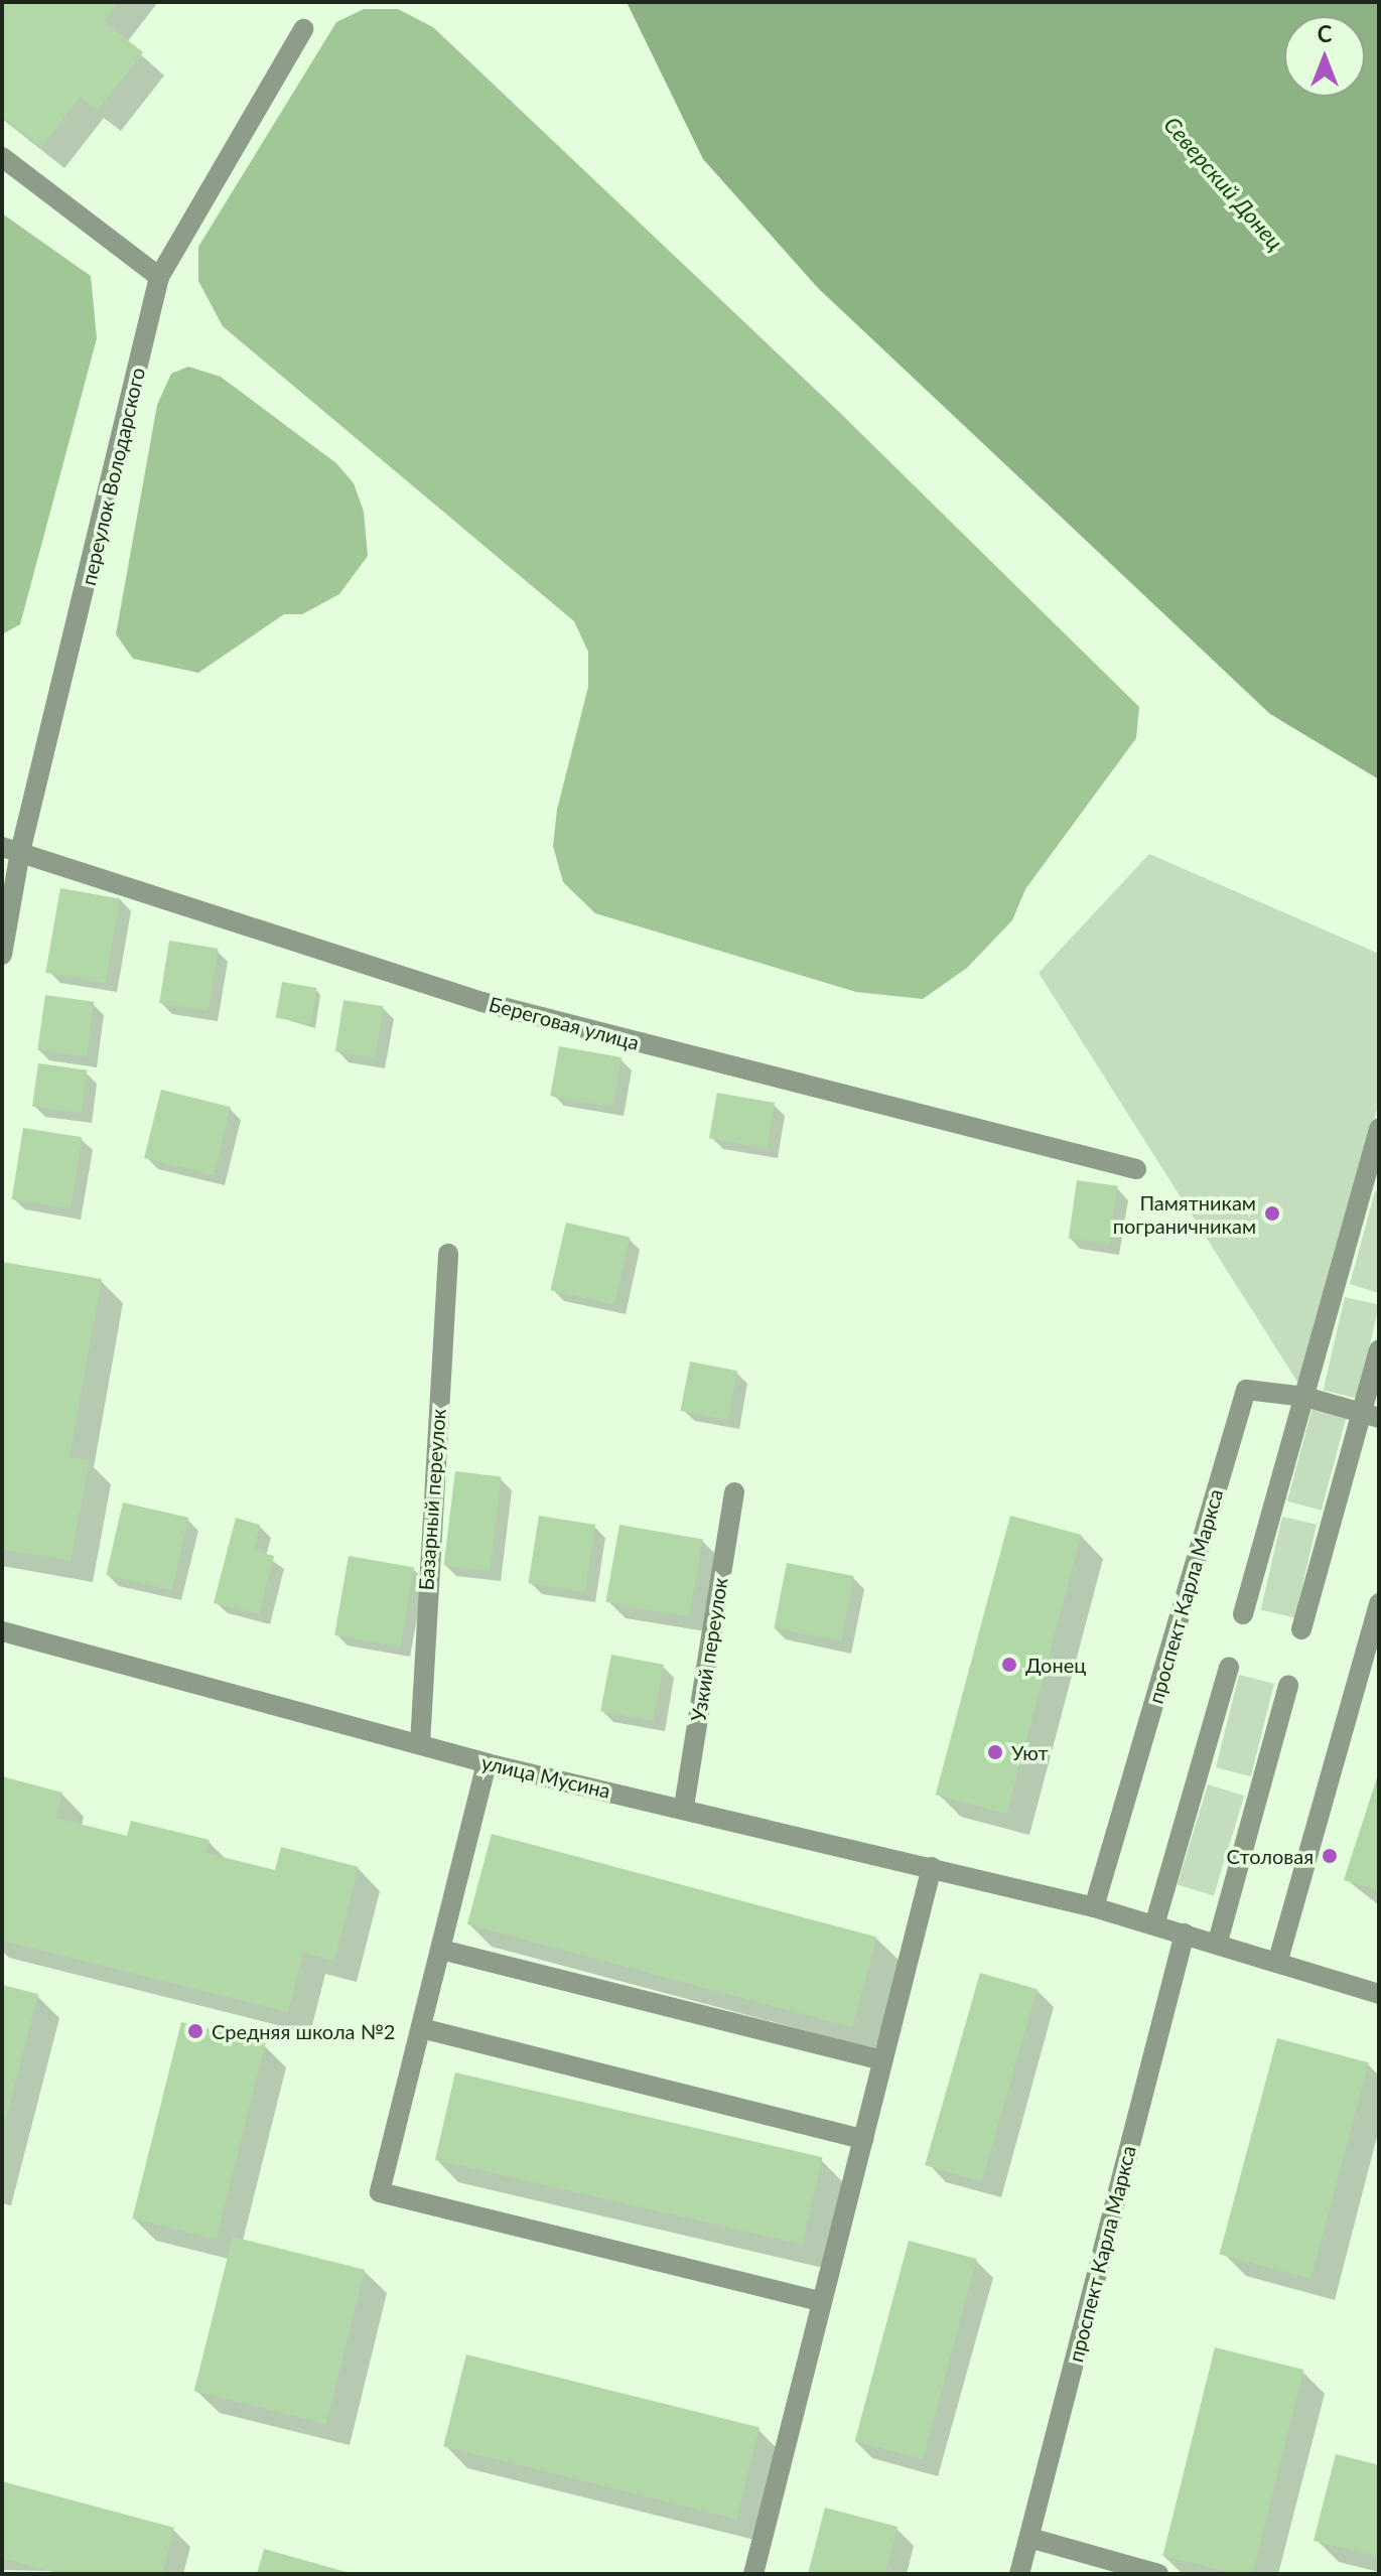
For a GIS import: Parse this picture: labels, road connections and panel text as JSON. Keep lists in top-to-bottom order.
{
  "streets": {
    "street": [
      "переулок Володарского",
      "Береговая улица",
      "Базарный переулок",
      "проспект Карла Маркса",
      "Узкий переулок",
      "улица Мусина"
    ]
  },
  "crossings": [
    ["переулок Володарского", "Береговая улица"],
    ["Базарный переулок", "улица Мусина"],
    ["проспект Карла Маркса", "улица Мусина"],
    ["Узкий переулок", "улица Мусина"]
  ],
  "water": ["Северский Донец"],
  "places": [
    "Памятникам пограничникам",
    "Донец",
    "Уют",
    "Столовая",
    "Средняя школа №2"
  ],
  "north": "top"
}
